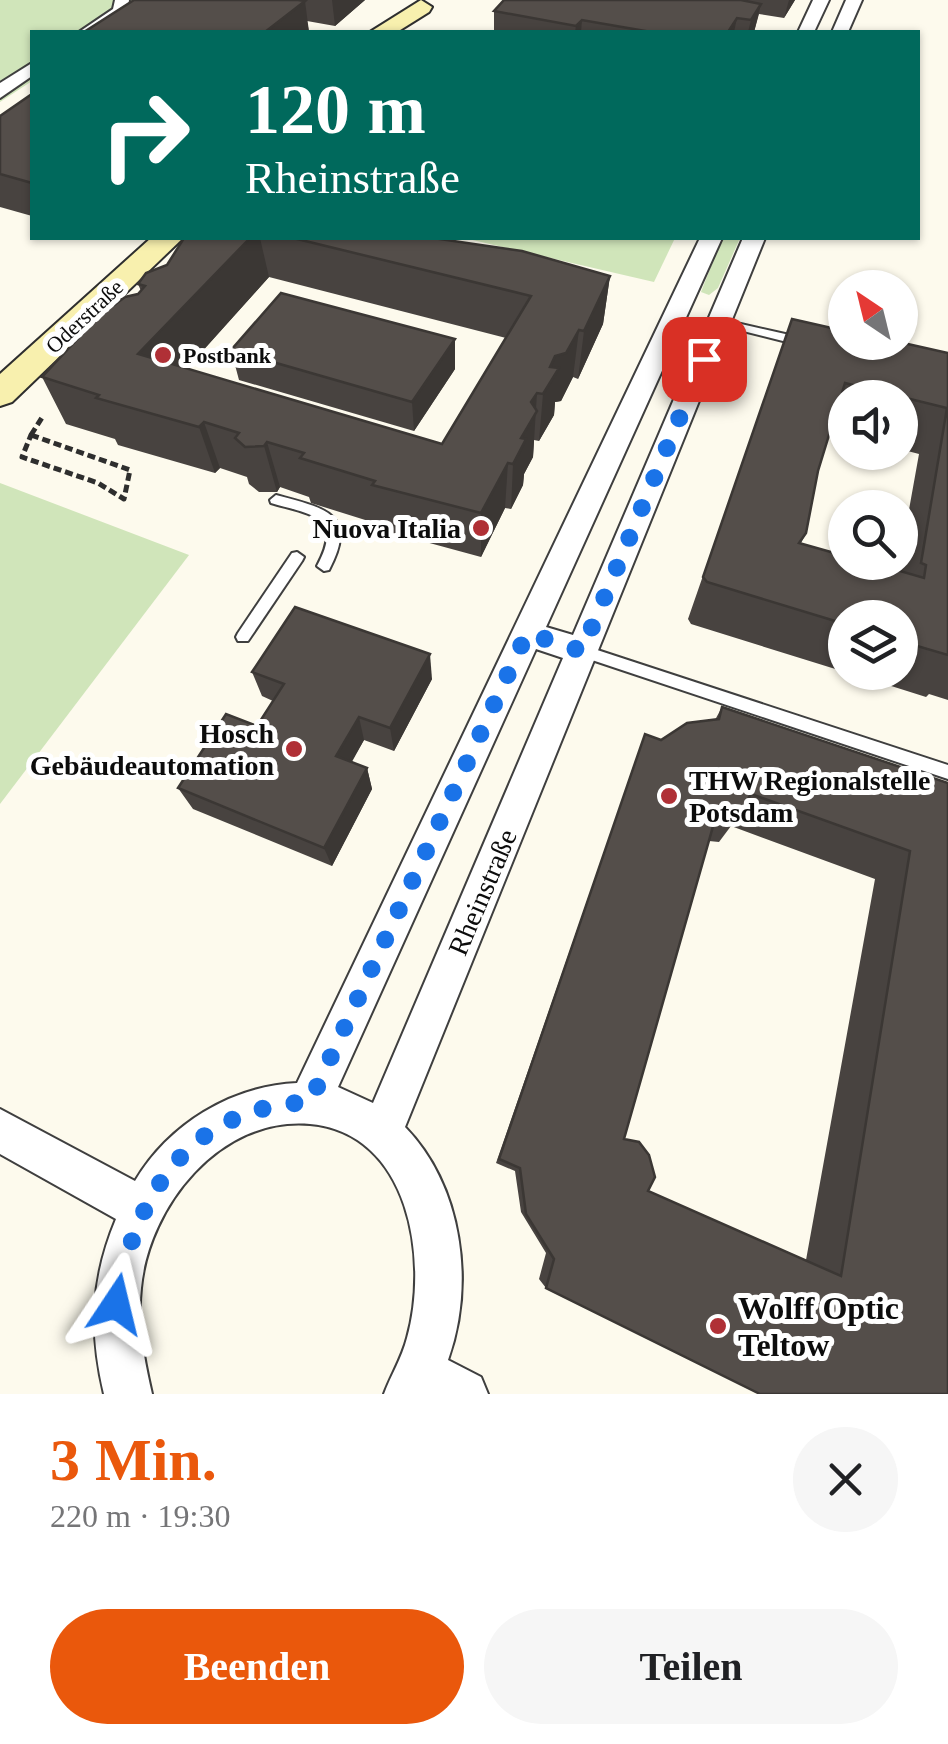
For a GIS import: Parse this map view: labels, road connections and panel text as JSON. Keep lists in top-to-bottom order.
{
  "streets": {
    "main road": ["Oderstraße"],
    "street": ["Rheinstraße"]
  },
  "places": [
    "Postbank",
    "Nuova Italia",
    "Hosch Gebäudeautomation",
    "THW Regionalstelle Potsdam",
    "Wolff Optic Teltow"
  ],
  "north": "top left",
  "page": {
    "turn": ["120 m", "Rheinstraße"],
    "heading": ["3 Min.", "220 m · 19:30"],
    "buttons": ["Beenden", "Teilen"]
  }
}
